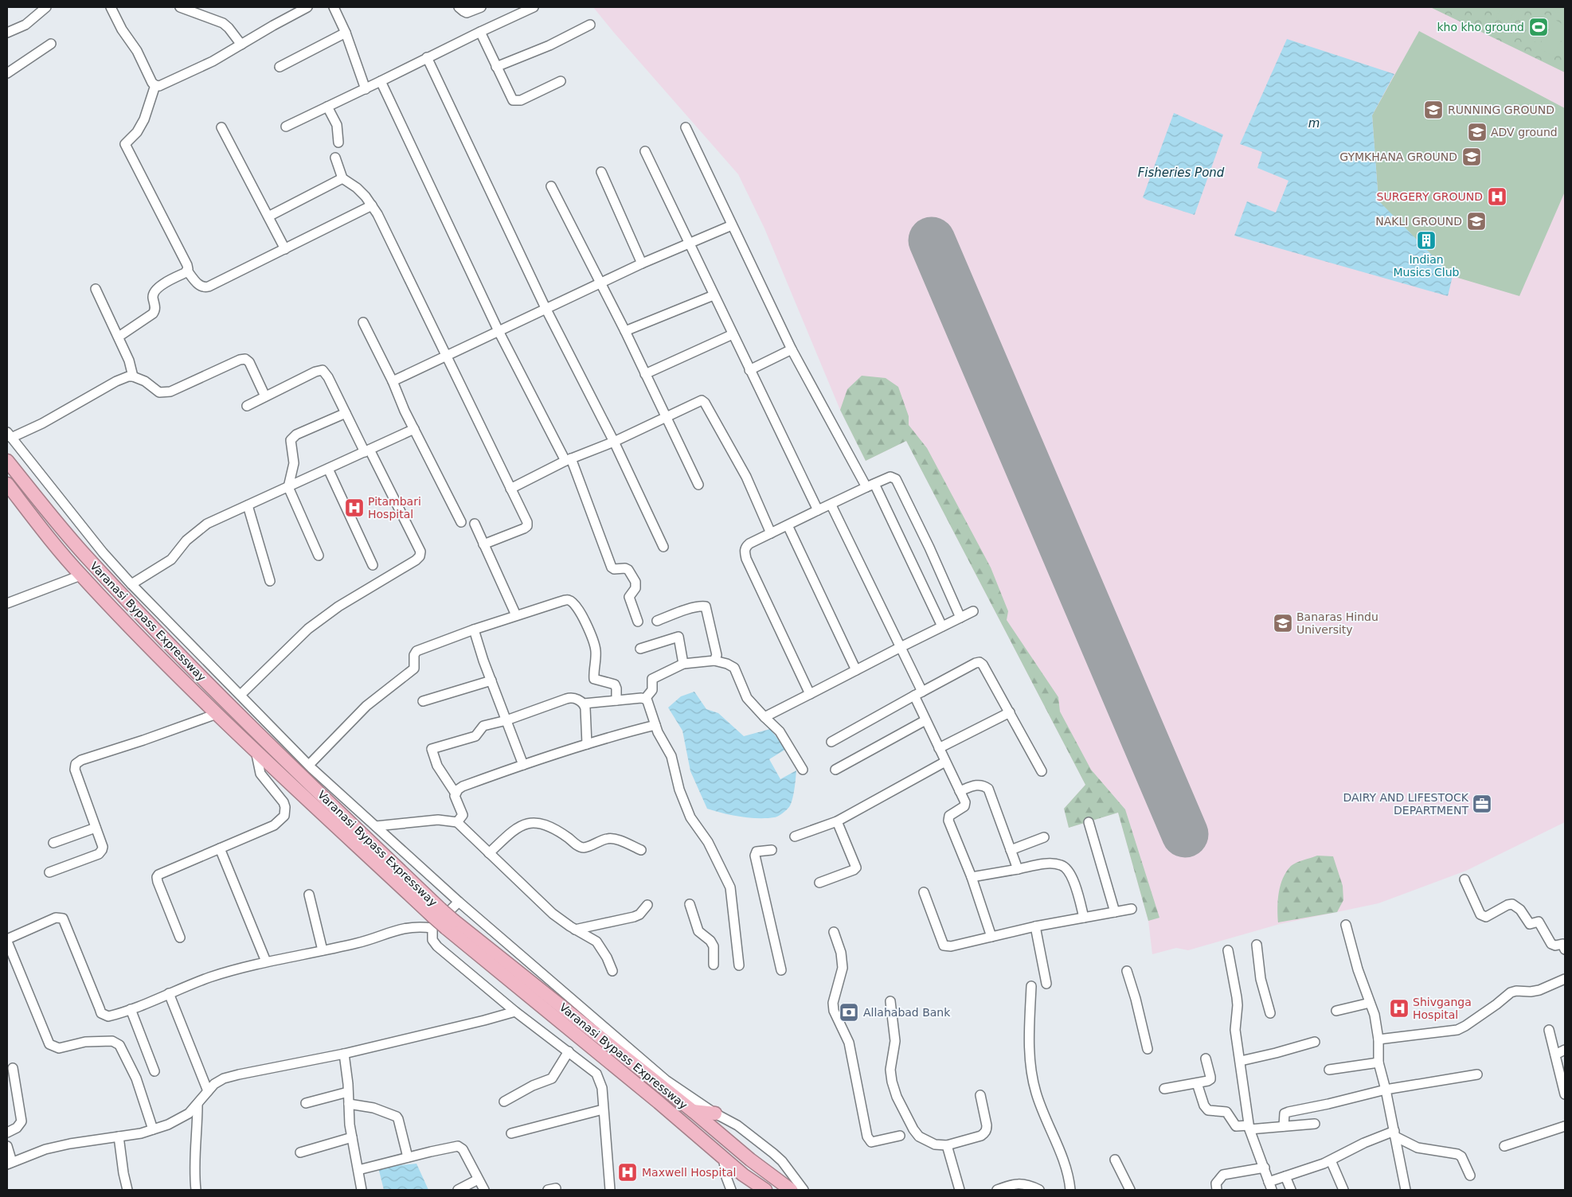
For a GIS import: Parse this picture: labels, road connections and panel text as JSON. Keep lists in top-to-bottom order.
{
  "streets": {
    "highway": ["Varanasi Bypass Expressway"]
  },
  "water": ["m", "Fisheries Pond"],
  "places": {
    "sports": ["kho kho ground"],
    "school or university": [
      "RUNNING GROUND",
      "ADV ground",
      "GYMKHANA GROUND",
      "NAKLI GROUND",
      "Banaras Hindu University"
    ],
    "hospital": [
      "SURGERY GROUND",
      "Pitambari Hospital",
      "Shivganga Hospital",
      "Maxwell Hospital"
    ],
    "building": ["Indian Musics Club"],
    "office": ["DAIRY AND LIFESTOCK DEPARTMENT"],
    "bank": ["Allahabad Bank"]
  }
}
